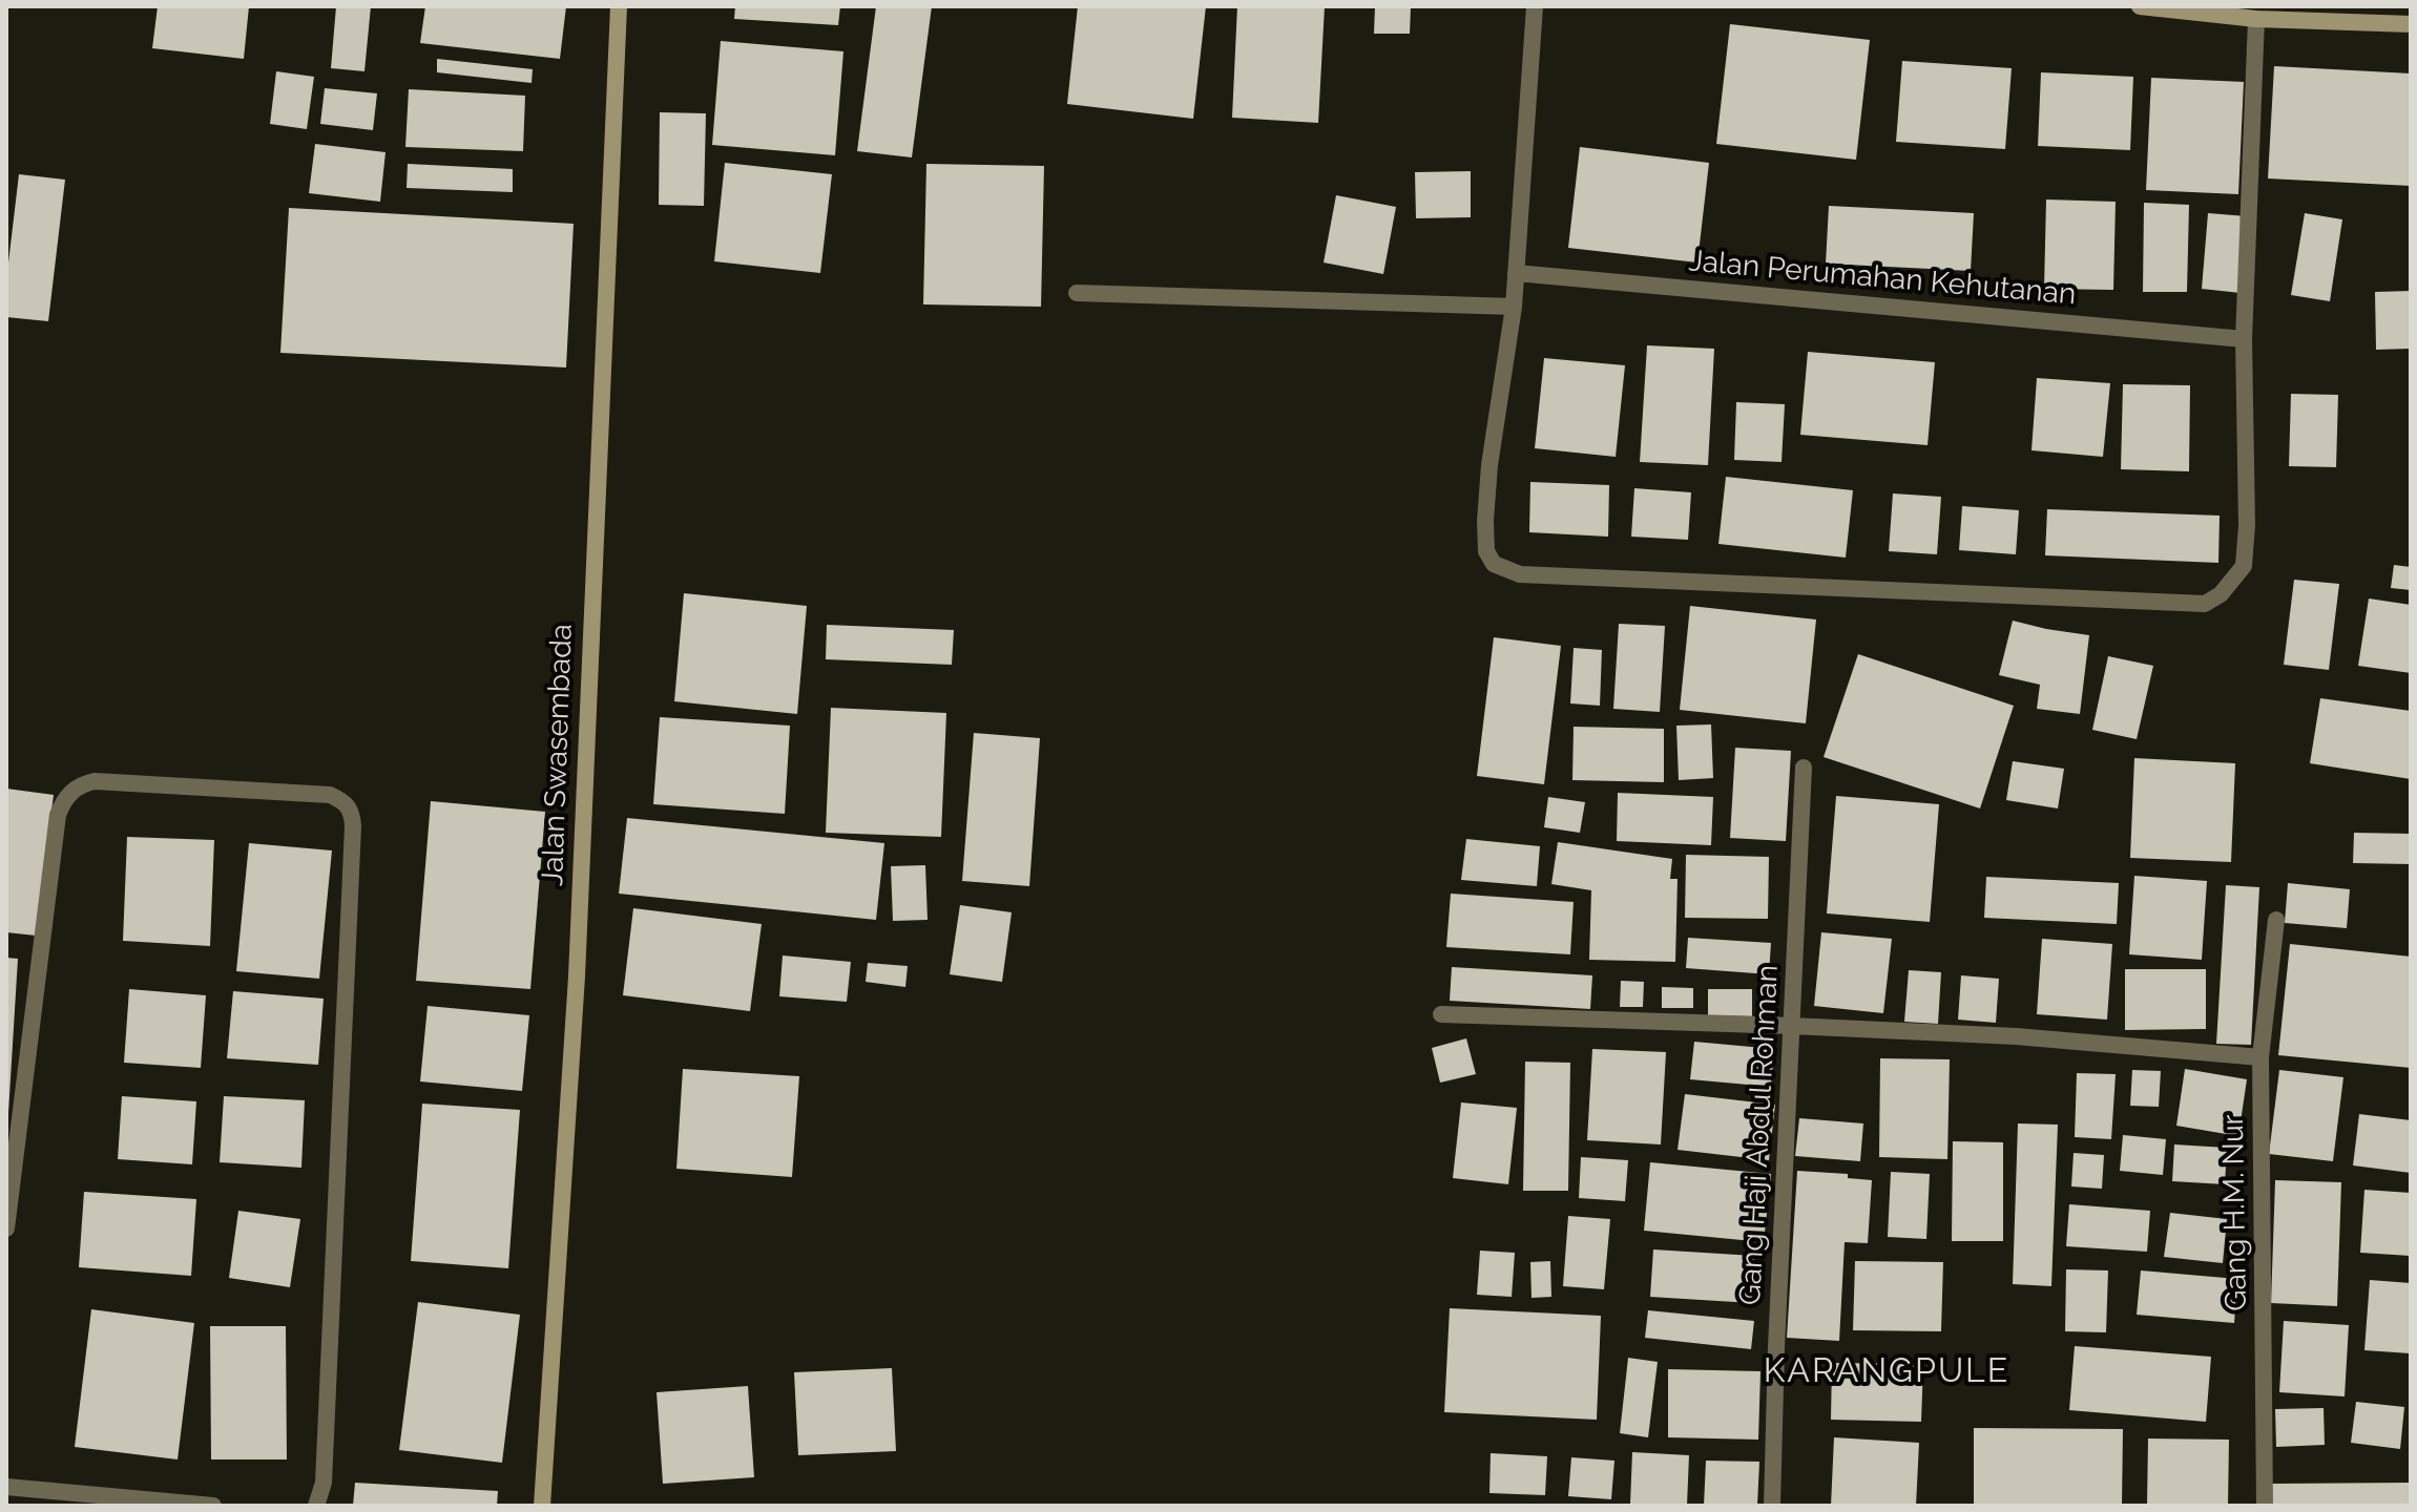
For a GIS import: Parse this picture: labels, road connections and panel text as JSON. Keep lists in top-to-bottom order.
{
  "streets": {
    "street": [
      "Jalan Perumahan Kehutanan",
      "Jalan Swasembada",
      "Gang Haji Abdul Rohman",
      "Gang H.M. Nur"
    ]
  },
  "districts": ["KARANGPULE"]
}
